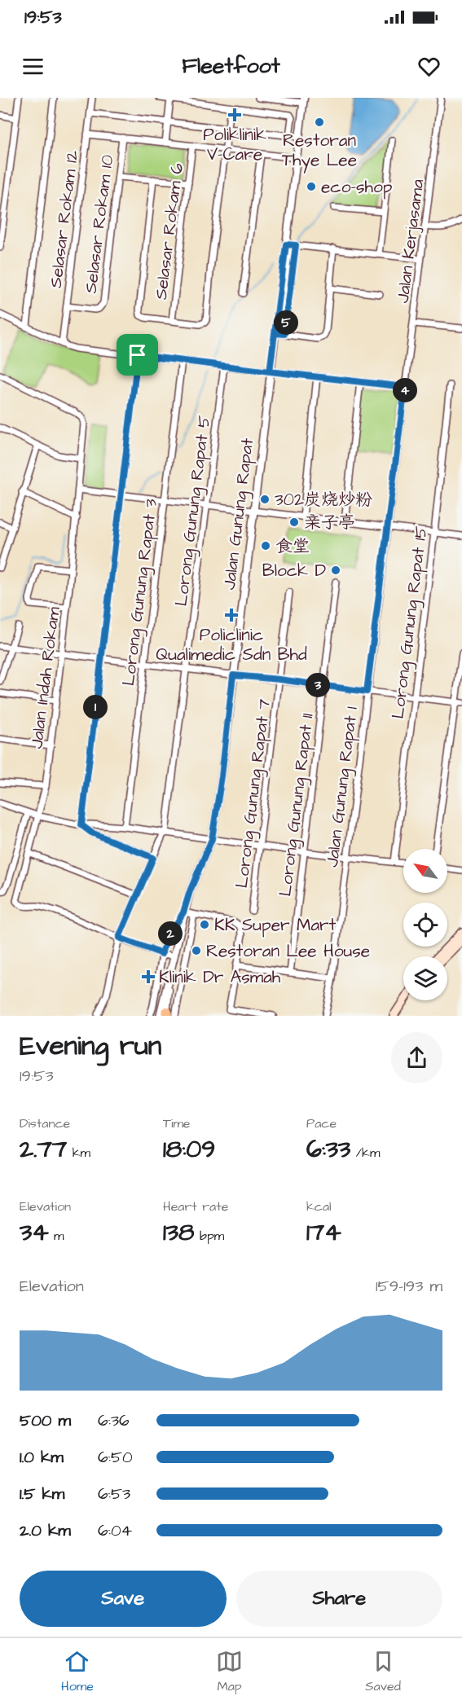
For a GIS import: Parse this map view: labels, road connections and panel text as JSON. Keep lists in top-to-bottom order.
{
  "streets": {
    "street": [
      "Selasar Rokam 12",
      "Selasar Rokam 10",
      "Selasar Rokam 6",
      "Jalan Kerjasama",
      "Lorong Gunung Rapat 5",
      "Jalan Gunung Rapat",
      "Lorong Gunung Rapat 3",
      "Lorong Gunung Rapat 15",
      "Jalan Indah Rokam",
      "Jalan Gunung Rapat 1",
      "Lorong Gunung Rapat 7",
      "Lorong Gunung Rapat 11"
    ]
  },
  "crossings": [
    ["Selasar Rokam 12", "Selasar Rokam 10"],
    ["Jalan Kerjasama", "Jalan Gunung Rapat 1"]
  ],
  "places": {
    "health": ["Poliklinik V-Care", "Policlinic Qualimedic Sdn Bhd", "Klinik Dr Asmah"],
    "other": [
      "Restoran Thye Lee",
      "eco-shop",
      "302炭烧炒粉",
      "亲子亭",
      "食堂",
      "Block D",
      "KK Super Mart",
      "Restoran Lee House"
    ]
  },
  "north": "top left",
  "page": {
    "status": "19:53",
    "header": "Fleetfoot",
    "pins": [
      "5",
      "4",
      "3",
      "1",
      "2"
    ],
    "heading": ["Evening run", "19:53"],
    "stats": [
      ["Distance", "2.77 km"],
      ["Time", "18:09"],
      ["Pace", "6:33 /km"],
      ["Elevation", "34 m"],
      ["Heart rate", "138 bpm"],
      ["kcal", "174"]
    ],
    "chart": ["Elevation", "159–193 m"],
    "list": [
      {
        "name": "500 m",
        "note": "6:36"
      },
      {
        "name": "1.0 km",
        "note": "6:50"
      },
      {
        "name": "1.5 km",
        "note": "6:53"
      },
      {
        "name": "2.0 km",
        "note": "6:04"
      }
    ],
    "buttons": ["Save", "Share"],
    "tabs": ["Home", "Map", "Saved"]
  }
}
